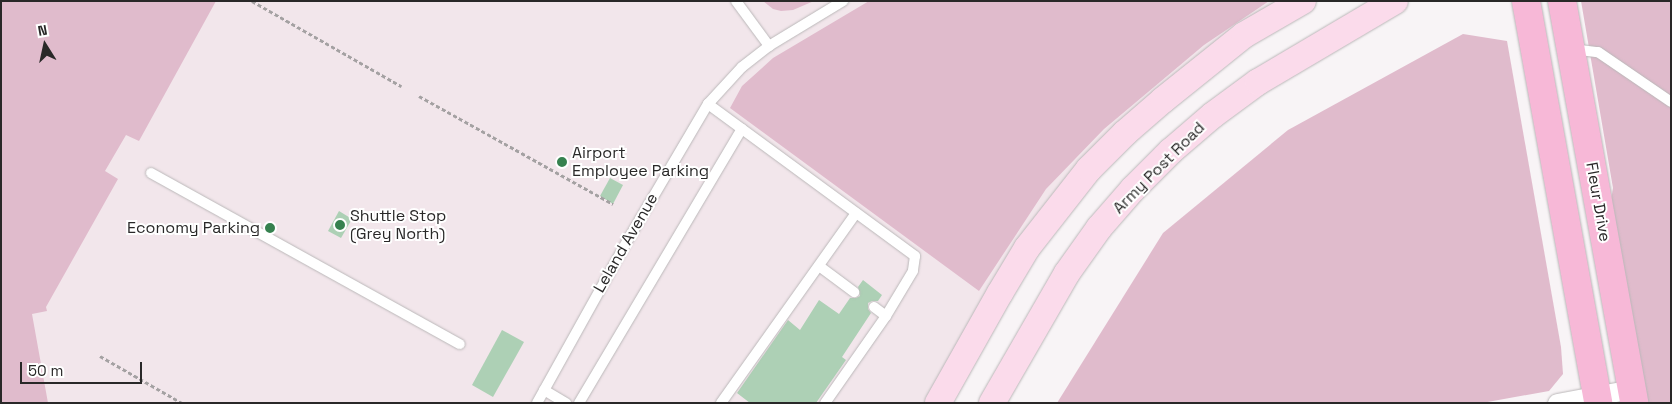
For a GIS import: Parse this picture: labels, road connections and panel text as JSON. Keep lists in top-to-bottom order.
{
  "streets": {
    "main road": ["Army Post Road", "Fleur Drive"],
    "lane": ["Leland Avenue"]
  },
  "places": ["Airport Employee Parking", "Shuttle Stop (Grey North)", "Economy Parking"],
  "scale_bar": "50 m",
  "north": "top"
}
